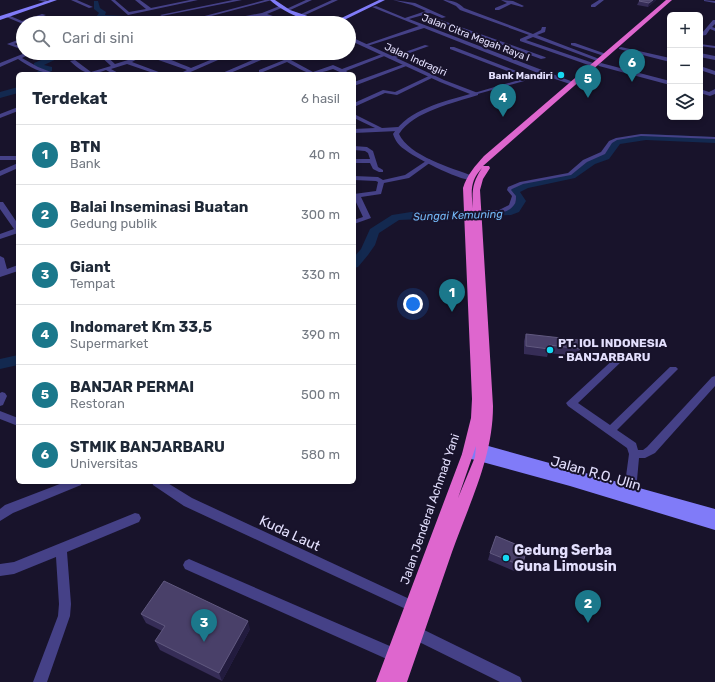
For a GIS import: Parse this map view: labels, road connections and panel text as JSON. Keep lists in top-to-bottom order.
{
  "streets": {
    "highway": ["Jalan Jenderal Achmad Yani"],
    "main road": ["Jalan R.O. Ulin"],
    "street": ["Jalan Citra Megah Raya I", "Jalan Indragiri", "Kuda Laut"]
  },
  "crossings": [
    ["Jalan Citra Megah Raya I", "Jalan Jenderal Achmad Yani"],
    ["Jalan R.O. Ulin", "Jalan Jenderal Achmad Yani"],
    ["Jalan Jenderal Achmad Yani", "Kuda Laut"]
  ],
  "water": ["Sungai Kemuning"],
  "places": ["Bank Mandiri", "PT. IOL INDONESIA - BANJARBARU", "Gedung Serba Guna Limousin"],
  "page": {
    "map_buttons": ["+", "−"],
    "search": "Cari di sini",
    "pins": [
      "6",
      "5",
      "4",
      "1",
      "2",
      "3"
    ],
    "heading": ["Terdekat", "6 hasil"],
    "list": [
      {
        "mark": "1",
        "name": "BTN",
        "note": "Bank",
        "value": "40 m"
      },
      {
        "mark": "2",
        "name": "Balai Inseminasi Buatan",
        "note": "Gedung publik",
        "value": "300 m"
      },
      {
        "mark": "3",
        "name": "Giant",
        "note": "Tempat",
        "value": "330 m"
      },
      {
        "mark": "4",
        "name": "Indomaret Km 33,5",
        "note": "Supermarket",
        "value": "390 m"
      },
      {
        "mark": "5",
        "name": "BANJAR PERMAI",
        "note": "Restoran",
        "value": "500 m"
      },
      {
        "mark": "6",
        "name": "STMIK BANJARBARU",
        "note": "Universitas",
        "value": "580 m"
      }
    ]
  }
}
